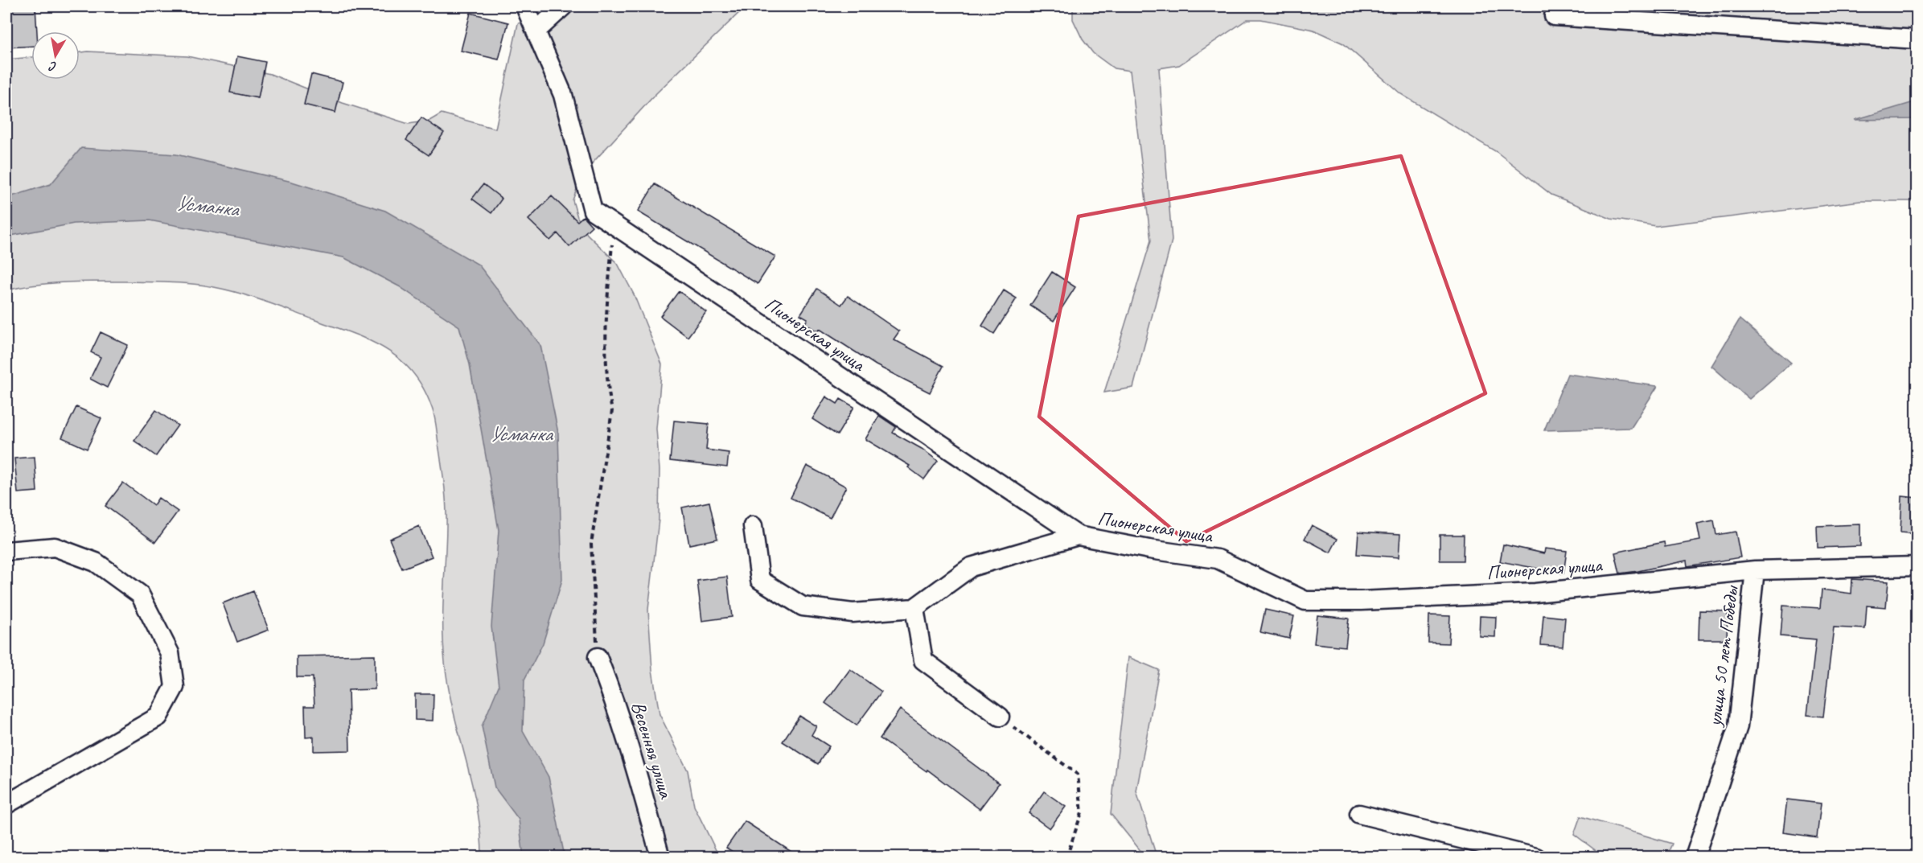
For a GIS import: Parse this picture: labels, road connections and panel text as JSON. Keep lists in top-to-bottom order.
{
  "streets": {
    "street": ["Пионерская улица", "улица 50 лет Победы", "Весенняя улица"]
  },
  "crossings": [
    ["Пионерская улица", "улица 50 лет Победы"]
  ],
  "water": ["Усманка"],
  "north": "bottom"
}
